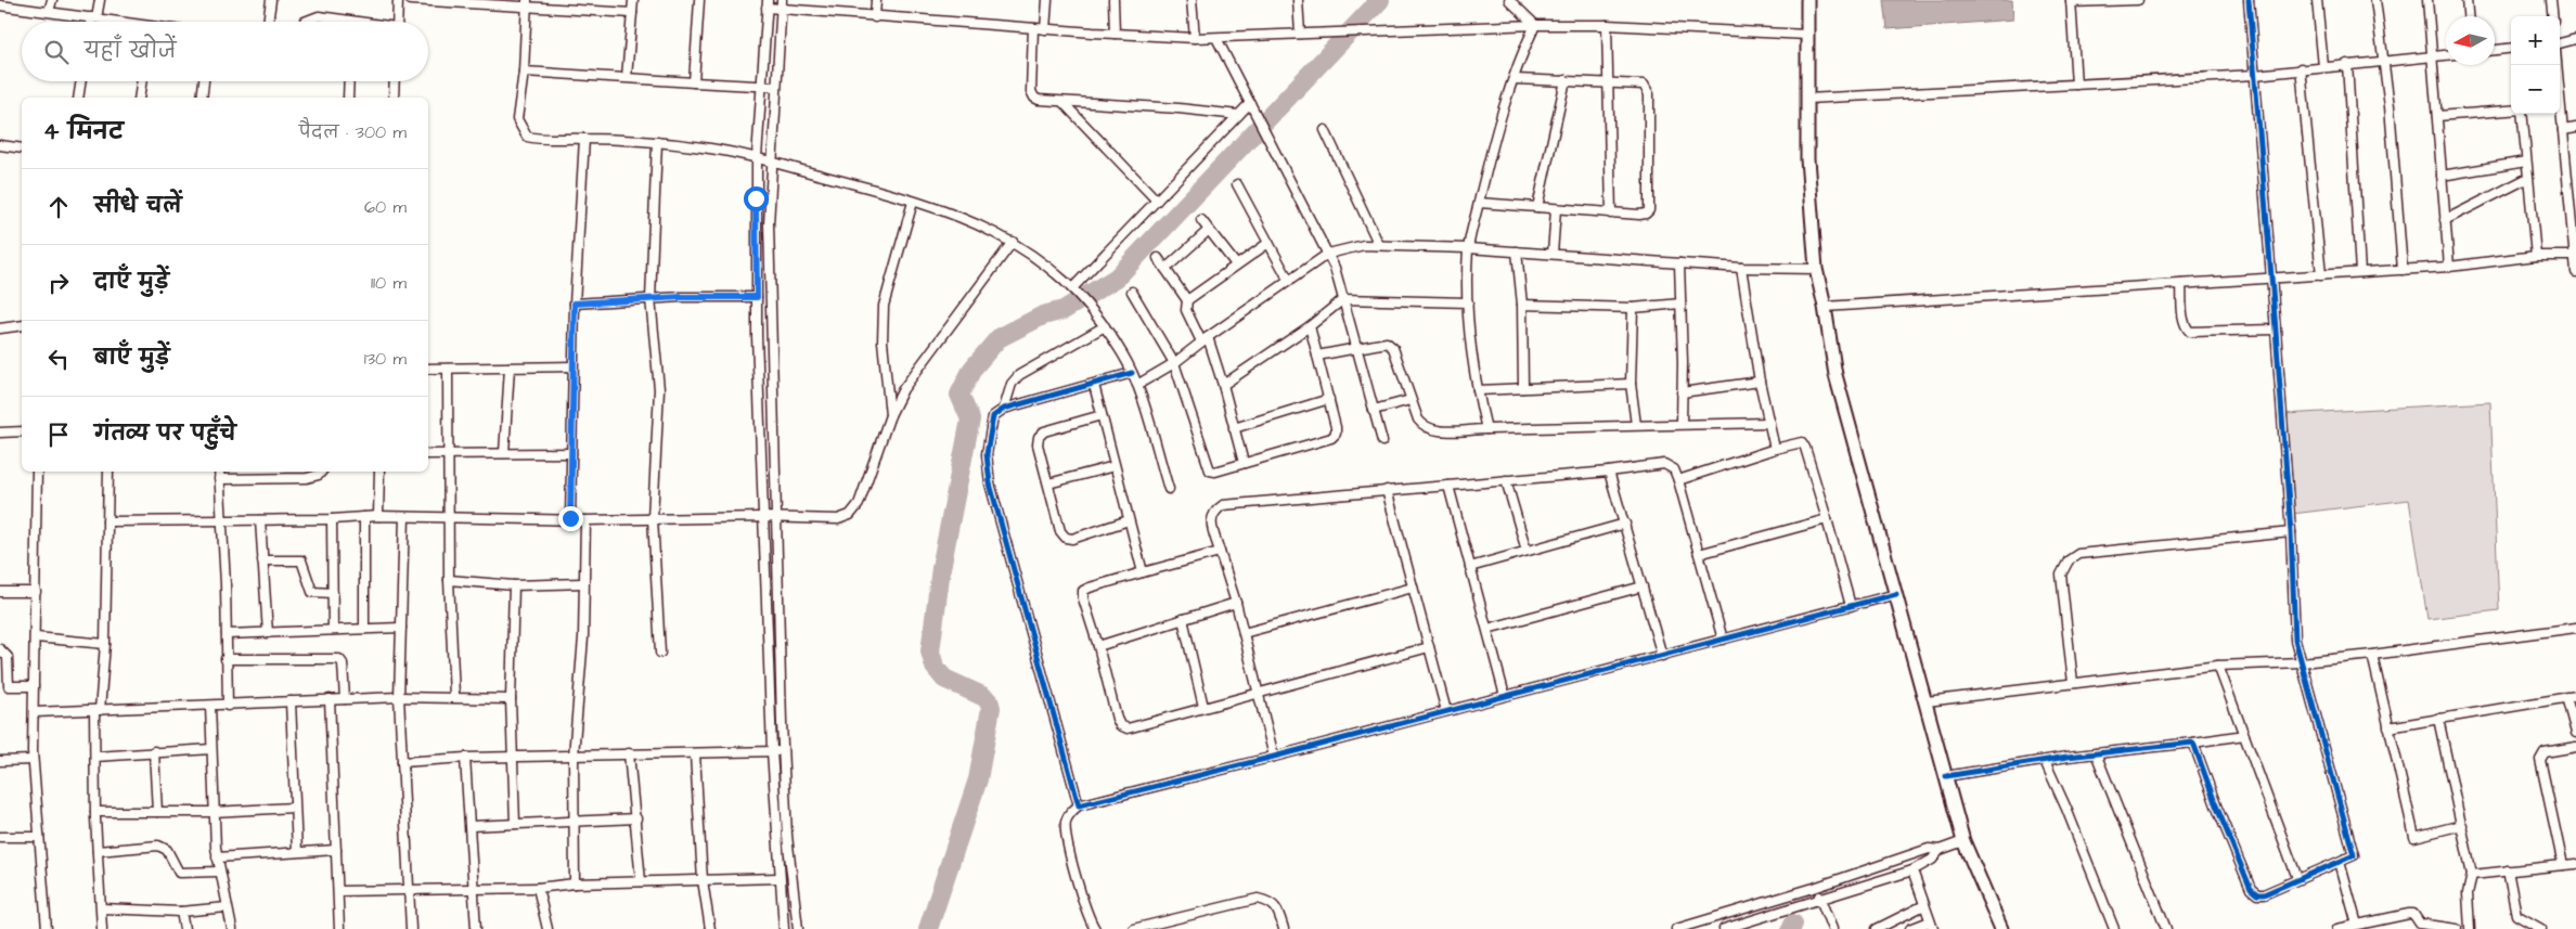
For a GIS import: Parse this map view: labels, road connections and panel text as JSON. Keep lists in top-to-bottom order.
{
  "north": "left",
  "page": {
    "map_buttons": ["+", "−"],
    "search": "यहाँ खोजें",
    "heading": ["4 मिनट", "पैदल · 300 m"],
    "list": [
      ["सीधे चलें", "60 m"],
      ["दाएँ मुड़ें", "110 m"],
      ["बाएँ मुड़ें", "130 m"],
      "गंतव्य पर पहुँचे"
    ]
  }
}
